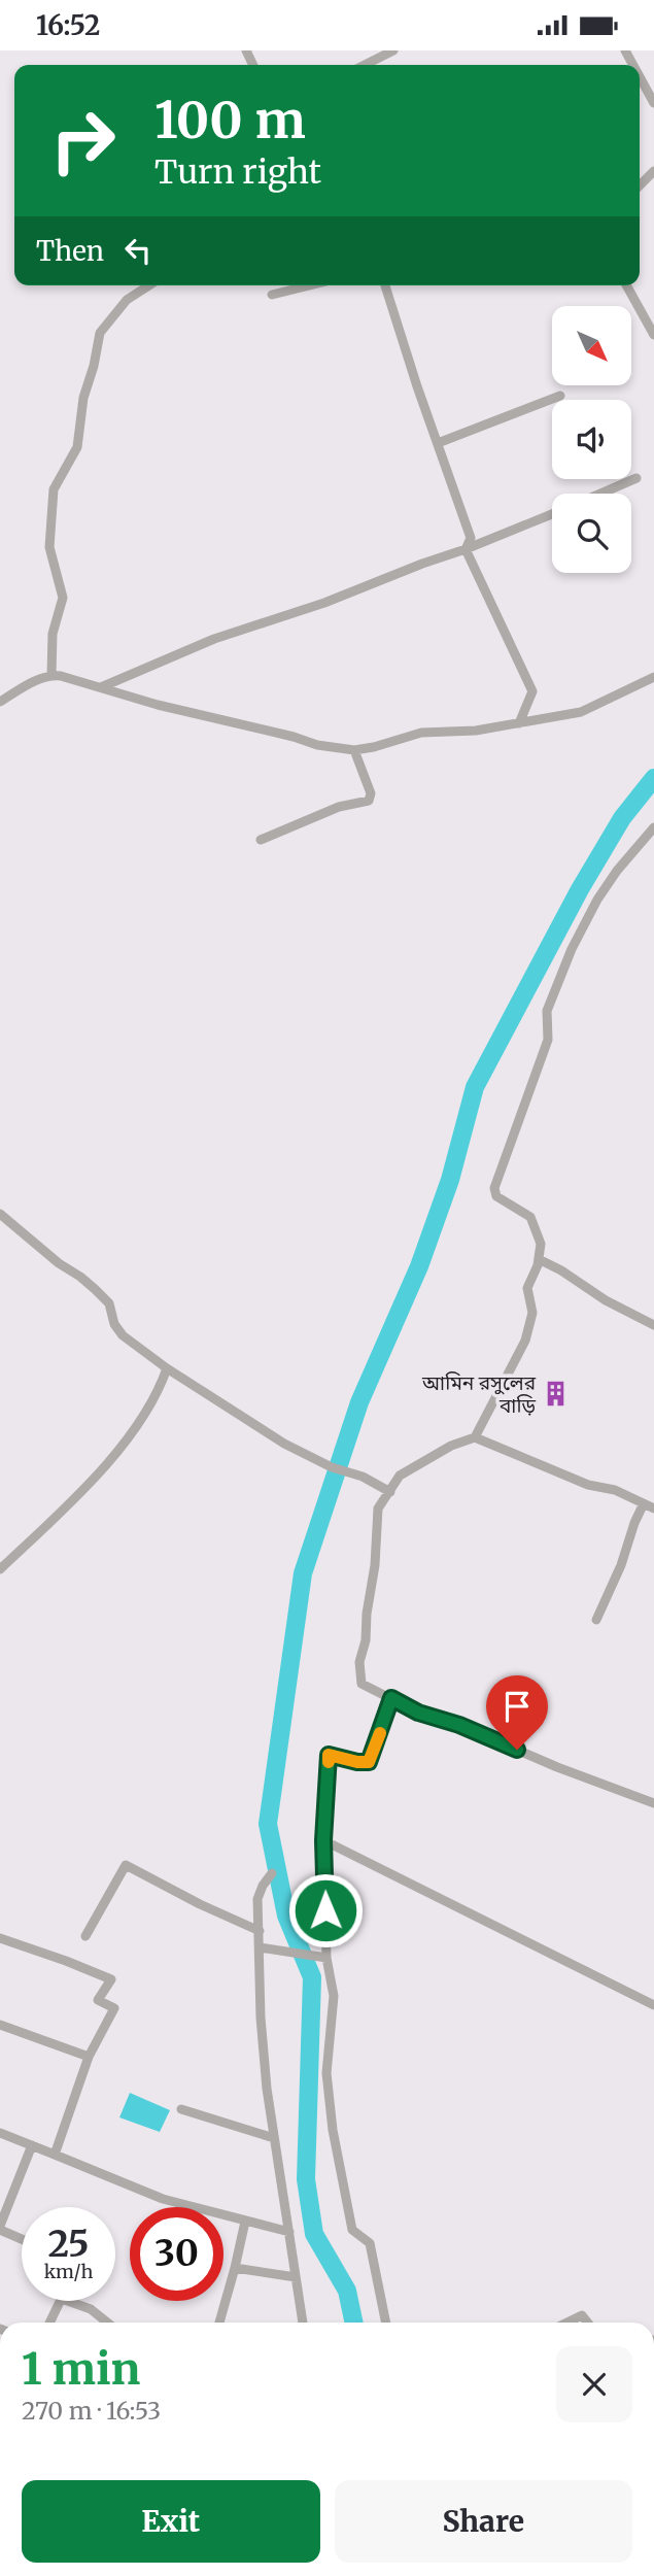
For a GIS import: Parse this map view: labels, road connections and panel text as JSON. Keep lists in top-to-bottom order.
{
  "places": {
    "building": ["আমিন রসুলের বাড়ি"]
  },
  "north": "bottom right",
  "page": {
    "status": "16:52",
    "turn": ["100 m", "Turn right"],
    "then": "Then",
    "speed": "25 km/h",
    "limit": "30",
    "heading": ["1 min", "270 m · 16:53"],
    "buttons": ["Exit", "Share"]
  }
}
